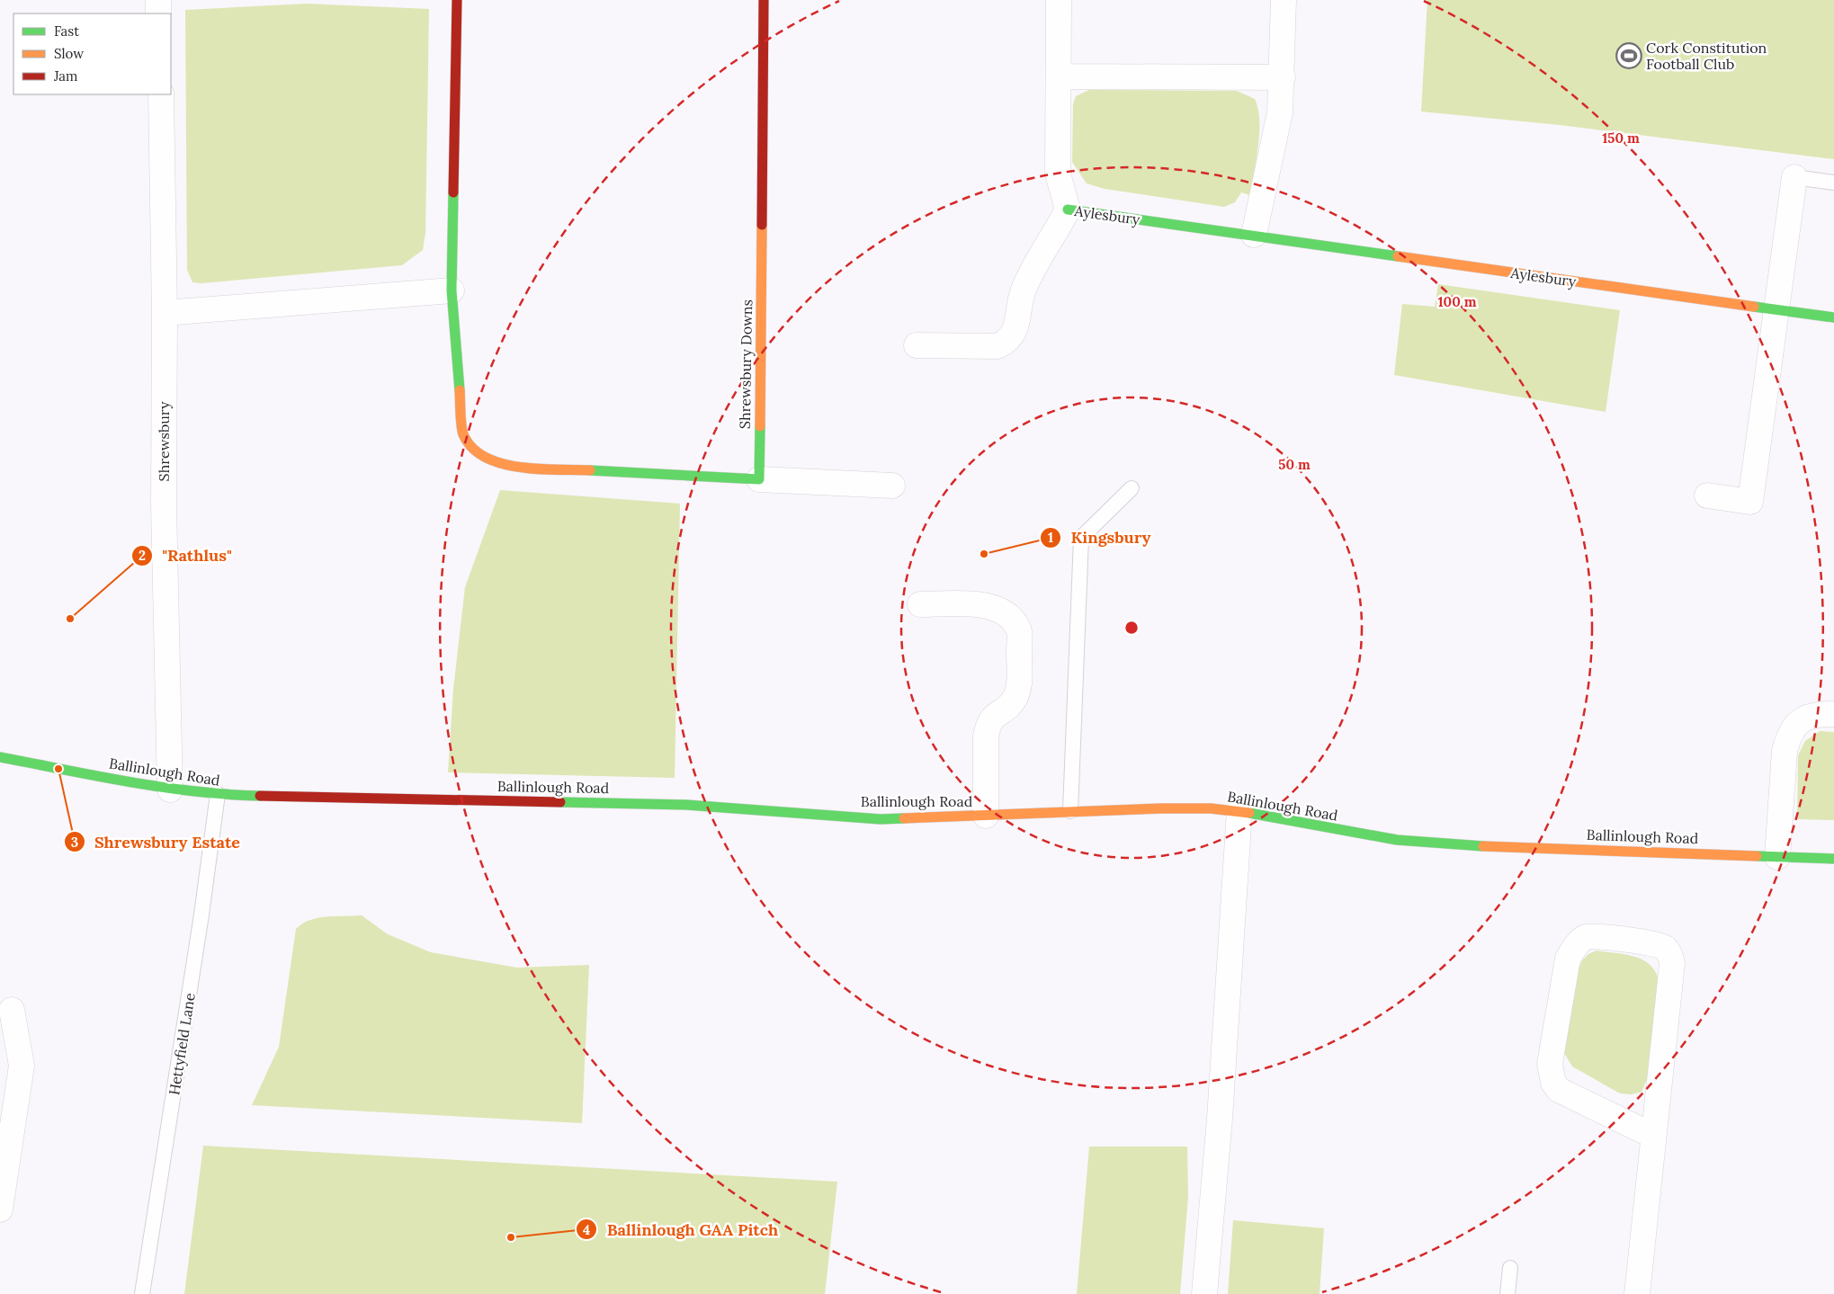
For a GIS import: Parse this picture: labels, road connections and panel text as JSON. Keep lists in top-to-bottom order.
{
  "streets": {
    "street": [
      "Aylesbury",
      "Shrewsbury Downs",
      "Shrewsbury",
      "Ballinlough Road"
    ],
    "lane": ["Hettyfield Lane"]
  },
  "crossings": [
    ["Shrewsbury", "Ballinlough Road"],
    ["Ballinlough Road", "Hettyfield Lane"]
  ],
  "places": {
    "sports": ["Cork Constitution Football Club"],
    "other": [
      "Kingsbury",
      "\"Rathlus\"",
      "Shrewsbury Estate",
      "Ballinlough GAA Pitch"
    ]
  },
  "legend": ["Fast", "Slow", "Jam"],
  "rings": ["150 m", "100 m", "50 m"]
}
